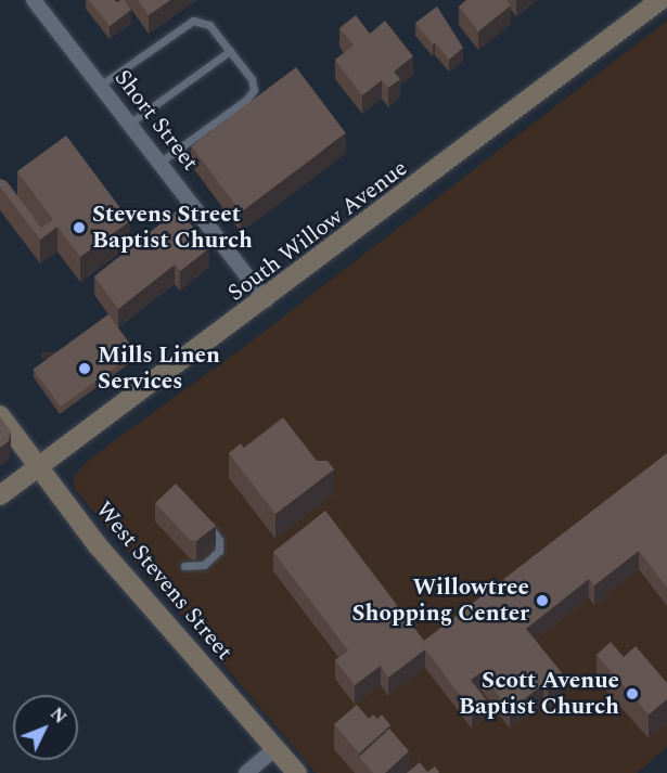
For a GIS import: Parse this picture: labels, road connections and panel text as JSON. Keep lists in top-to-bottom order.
{
  "streets": {
    "main road": ["South Willow Avenue", "West Stevens Street"],
    "street": ["Short Street"]
  },
  "crossings": [
    ["Short Street", "South Willow Avenue"],
    ["South Willow Avenue", "West Stevens Street"]
  ],
  "places": [
    "Stevens Street Baptist Church",
    "Mills Linen Services",
    "Willowtree Shopping Center",
    "Scott Avenue Baptist Church"
  ],
  "north": "top right"
}
